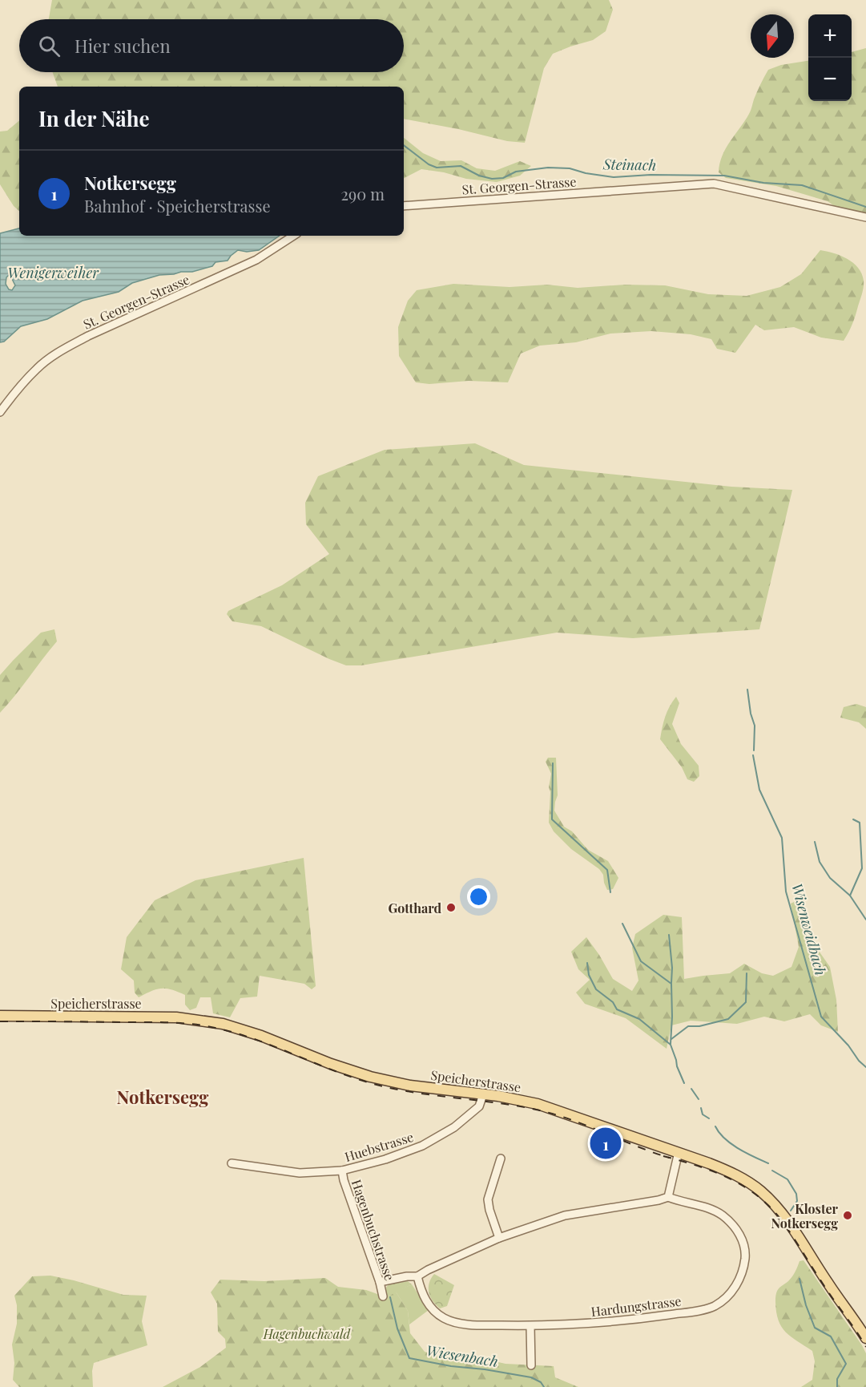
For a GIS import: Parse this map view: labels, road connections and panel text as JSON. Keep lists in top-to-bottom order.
{
  "streets": {
    "main road": ["Speicherstrasse"],
    "street": [
      "St. Georgen-Strasse",
      "Huebstrasse",
      "Hagenbuchstrasse",
      "Hardungstrasse"
    ]
  },
  "crossings": [
    ["Speicherstrasse", "Huebstrasse"],
    ["Huebstrasse", "Hagenbuchstrasse"],
    ["Hagenbuchstrasse", "Hardungstrasse"]
  ],
  "districts": ["Notkersegg"],
  "water": [
    "Steinach",
    "Wenigerweiher",
    "Wisenweidbach",
    "Wiesenbach"
  ],
  "parks": ["Hagenbuchwald"],
  "places": ["Gotthard", "Kloster Notkersegg"],
  "north": "bottom",
  "page": {
    "map_buttons": ["+", "−"],
    "search": "Hier suchen",
    "heading": "In der Nähe",
    "list": [
      {
        "mark": "1",
        "name": "Notkersegg",
        "note": "Bahnhof · Speicherstrasse",
        "value": "290 m"
      }
    ],
    "pins": "1"
  }
}
